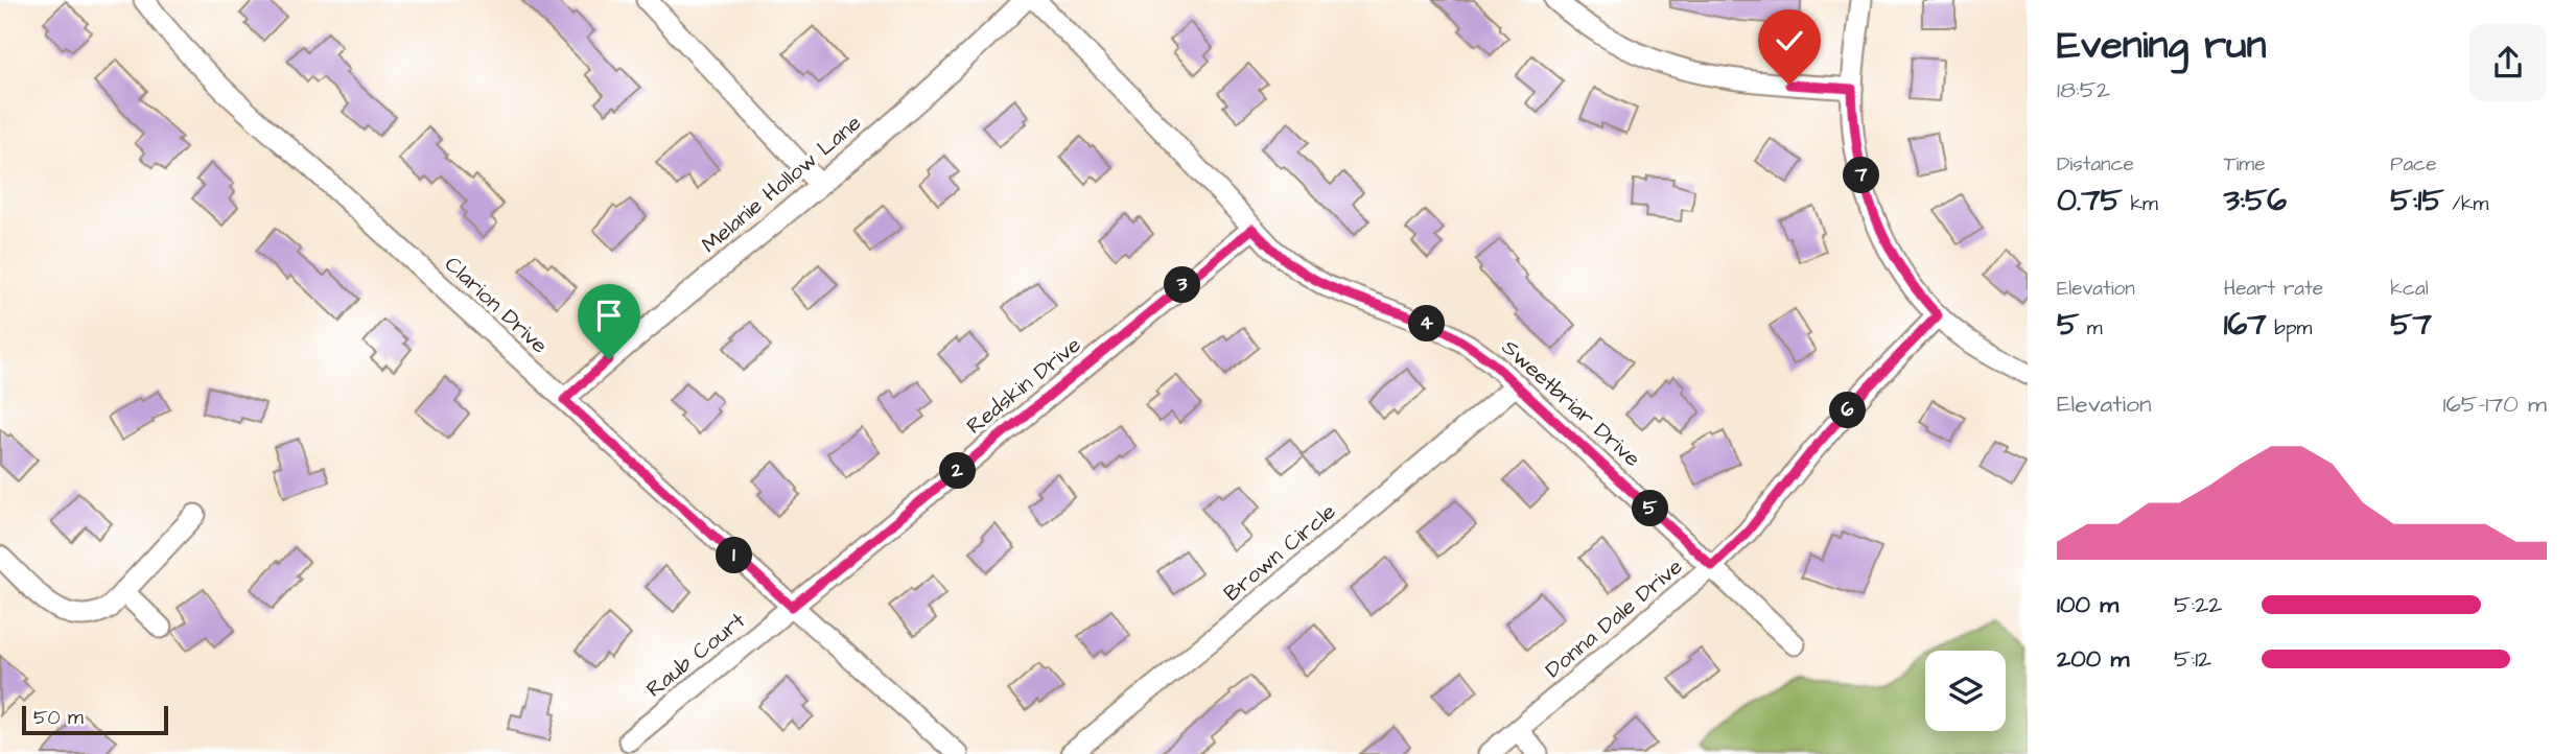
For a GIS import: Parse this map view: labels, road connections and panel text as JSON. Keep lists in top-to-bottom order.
{
  "streets": {
    "street": [
      "Melanie Hollow Lane",
      "Clarion Drive",
      "Redskin Drive",
      "Sweetbriar Drive",
      "Brown Circle",
      "Donna Dale Drive",
      "Raub Court"
    ]
  },
  "crossings": [
    ["Melanie Hollow Lane", "Clarion Drive"],
    ["Clarion Drive", "Redskin Drive"],
    ["Clarion Drive", "Raub Court"],
    ["Redskin Drive", "Sweetbriar Drive"],
    ["Redskin Drive", "Raub Court"],
    ["Sweetbriar Drive", "Brown Circle"],
    ["Sweetbriar Drive", "Donna Dale Drive"]
  ],
  "scale_bar": "50 m",
  "page": {
    "heading": ["Evening run", "18:52"],
    "stats": [
      ["Distance", "0.75 km"],
      ["Time", "3:56"],
      ["Pace", "5:15 /km"],
      ["Elevation", "5 m"],
      ["Heart rate", "167 bpm"],
      ["kcal", "57"]
    ],
    "pins": [
      "7",
      "3",
      "4",
      "6",
      "2",
      "5",
      "1"
    ],
    "chart": ["Elevation", "165–170 m"],
    "list": [
      {
        "name": "100 m",
        "note": "5:22"
      },
      {
        "name": "200 m",
        "note": "5:12"
      }
    ],
    "scale": "50 m"
  }
}
